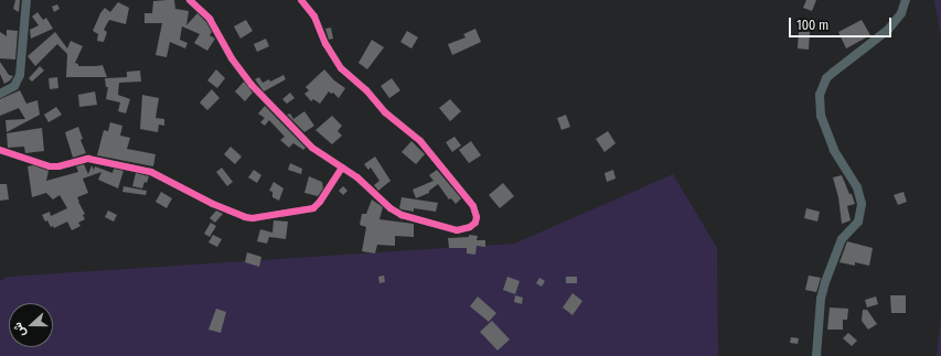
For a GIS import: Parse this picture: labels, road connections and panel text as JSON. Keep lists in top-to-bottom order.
{
  "scale_bar": "100 m",
  "north": "left"
}
